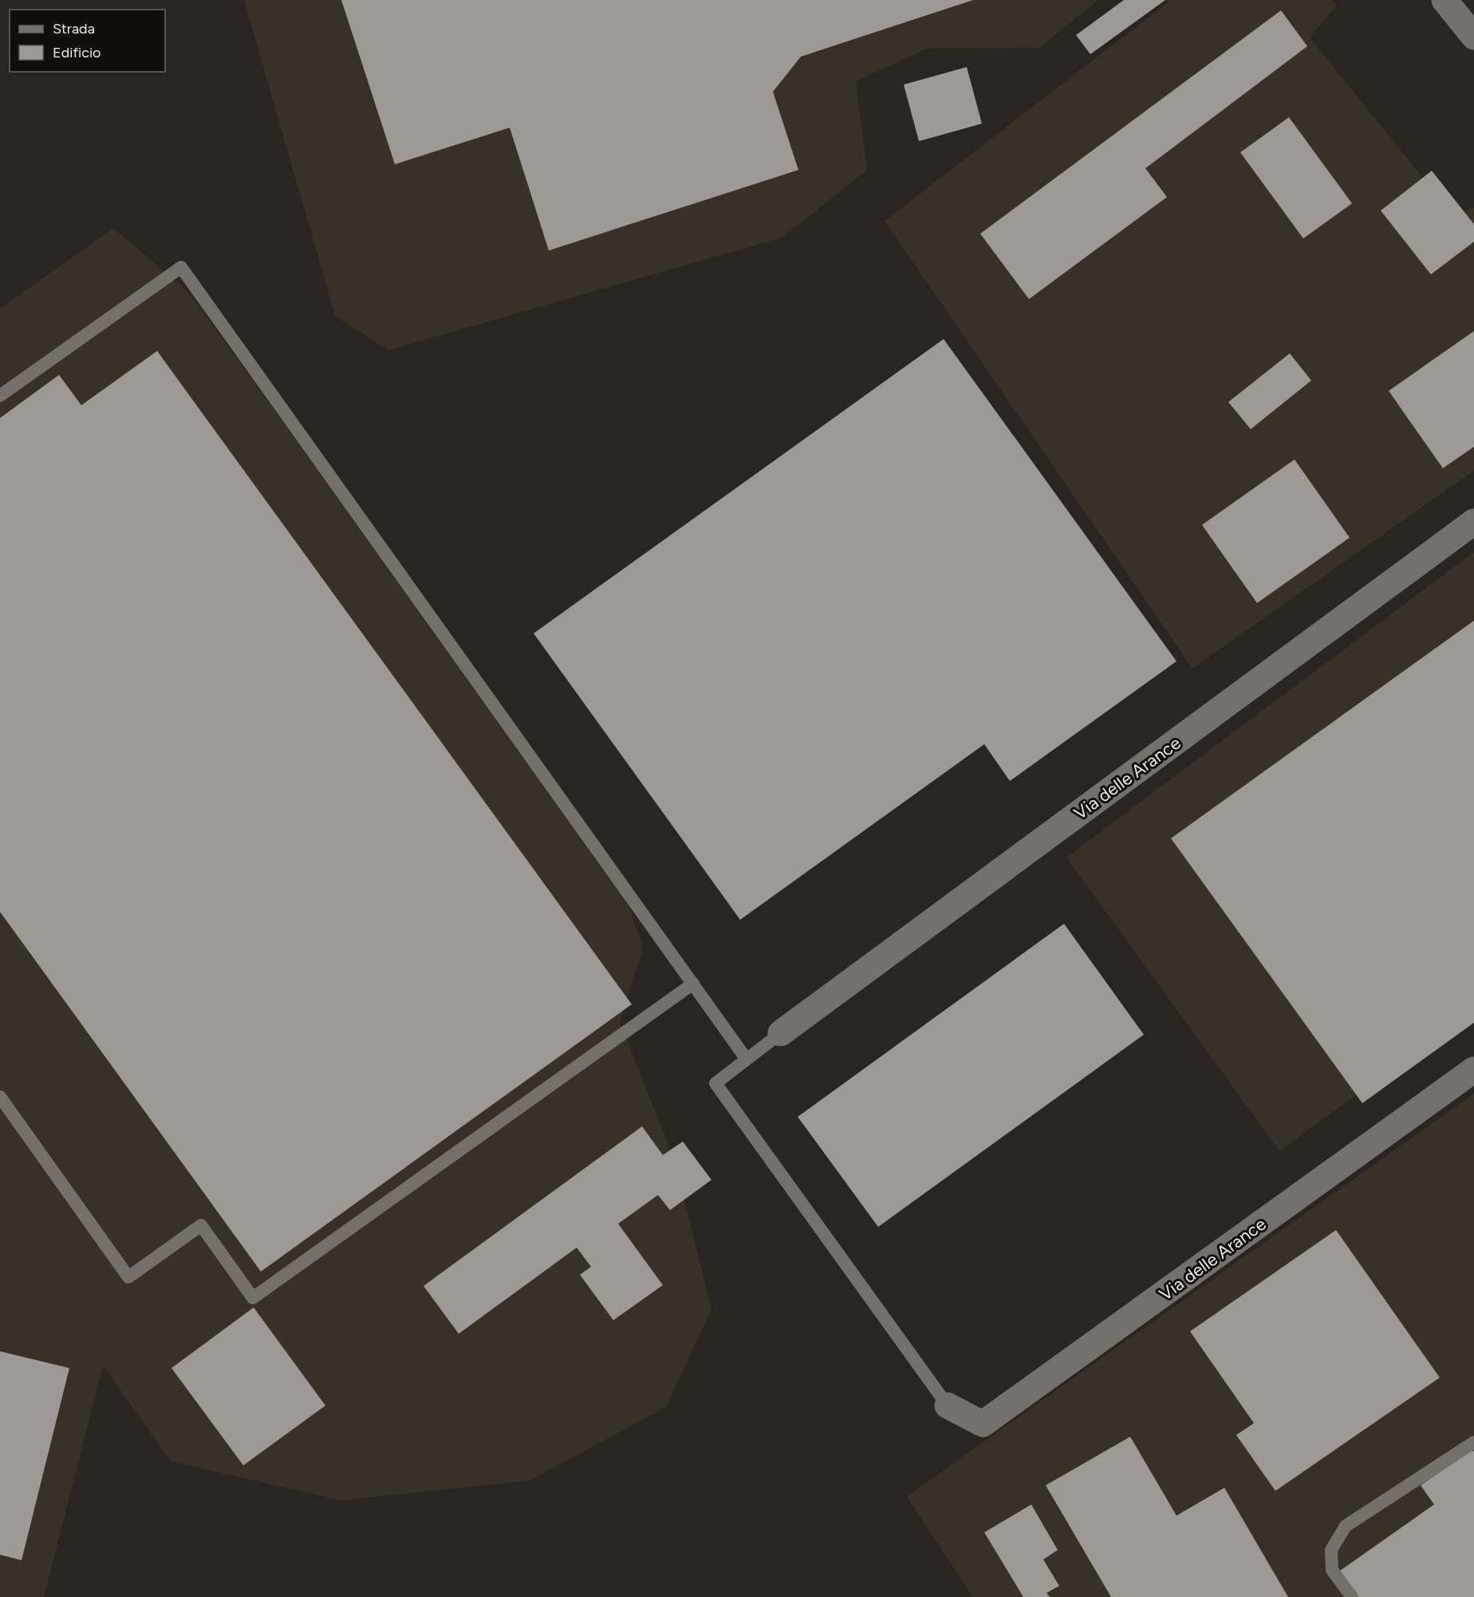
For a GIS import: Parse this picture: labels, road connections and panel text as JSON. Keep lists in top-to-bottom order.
{
  "streets": {
    "street": ["Via delle Arance"]
  },
  "legend": ["Strada", "Edificio"]
}
